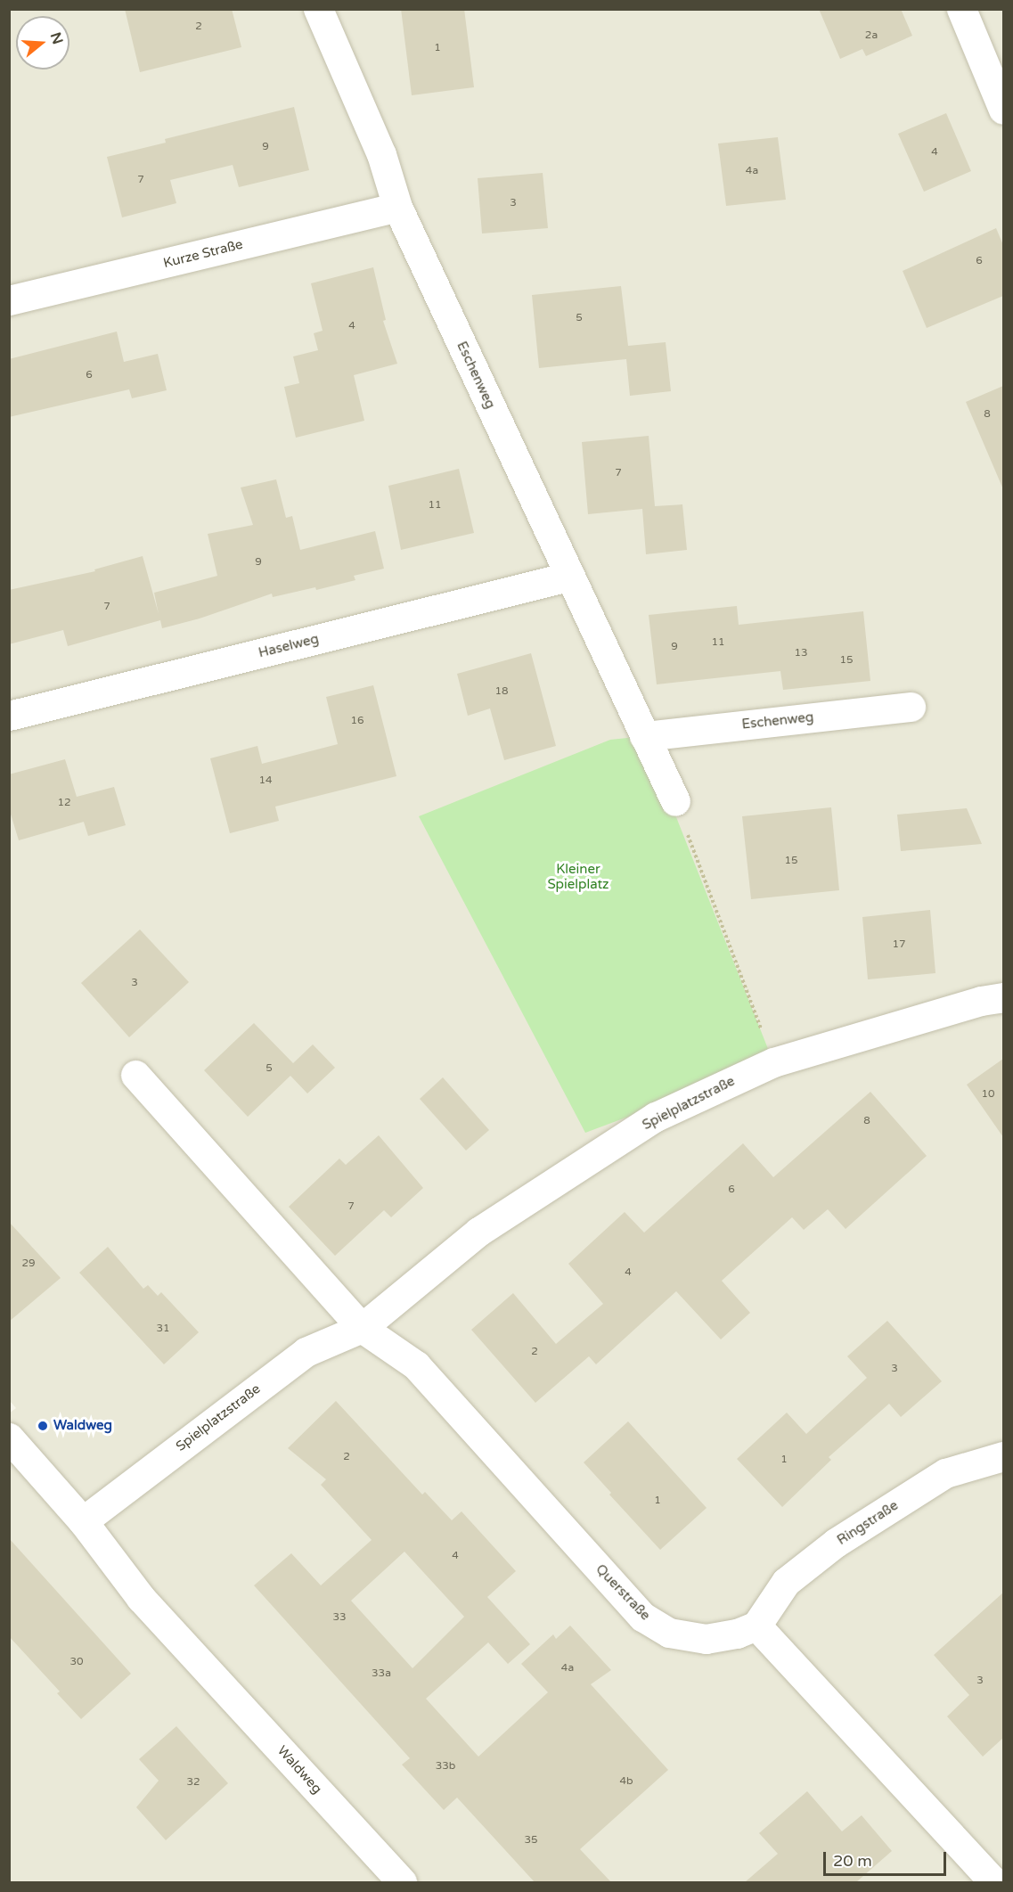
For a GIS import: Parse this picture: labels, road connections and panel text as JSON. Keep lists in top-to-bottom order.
{
  "streets": {
    "street": [
      "Kurze Straße",
      "Eschenweg",
      "Haselweg",
      "Spielplatzstraße",
      "Ringstraße",
      "Querstraße",
      "Waldweg"
    ]
  },
  "crossings": [
    ["Kurze Straße", "Eschenweg"],
    ["Eschenweg", "Haselweg"],
    ["Spielplatzstraße", "Querstraße"],
    ["Spielplatzstraße", "Waldweg"],
    ["Ringstraße", "Querstraße"]
  ],
  "parks": ["Kleiner Spielplatz"],
  "places": ["Waldweg"],
  "house_numbers": [
    "2",
    "2a",
    "1",
    "9",
    "4",
    "4a",
    "7",
    "3",
    "6",
    "5",
    "4",
    "6",
    "8",
    "7",
    "11",
    "9",
    "7",
    "11",
    "9",
    "13",
    "15",
    "18",
    "16",
    "14",
    "12",
    "15",
    "17",
    "3",
    "5",
    "10",
    "8",
    "6",
    "7",
    "29",
    "4",
    "31",
    "2",
    "3",
    "2",
    "1",
    "1",
    "4",
    "33",
    "30",
    "4a",
    "33a",
    "3",
    "33b",
    "4b",
    "32",
    "35"
  ],
  "scale_bar": "20 m",
  "north": "right"
}
